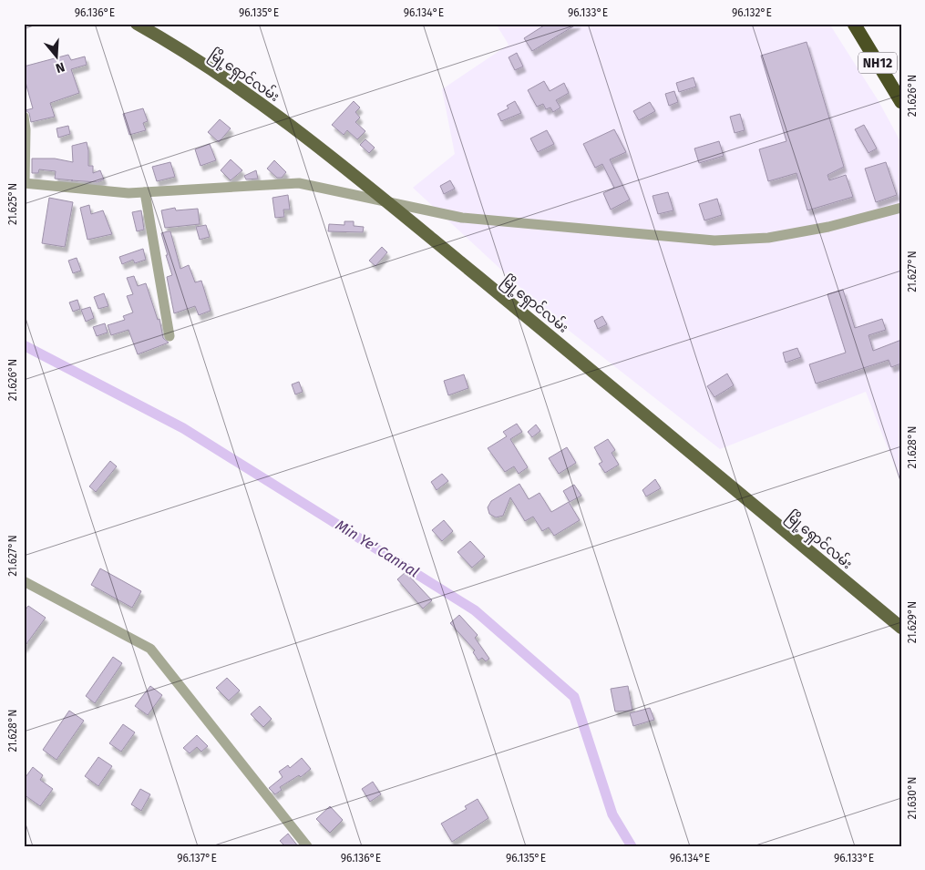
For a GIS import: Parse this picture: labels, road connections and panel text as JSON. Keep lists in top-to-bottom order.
{
  "streets": {
    "highway": ["NH12"],
    "main road": ["မြို့ရှောင်လမ်း"]
  },
  "water": ["Min Ye' Cannal"],
  "north": "bottom",
  "coordinates": [
    "96.136°E",
    "96.135°E",
    "96.134°E",
    "96.133°E",
    "96.132°E",
    "21.626°N",
    "21.625°N",
    "21.627°N",
    "21.628°N",
    "21.629°N",
    "21.630°N",
    "96.137°E"
  ]
}
